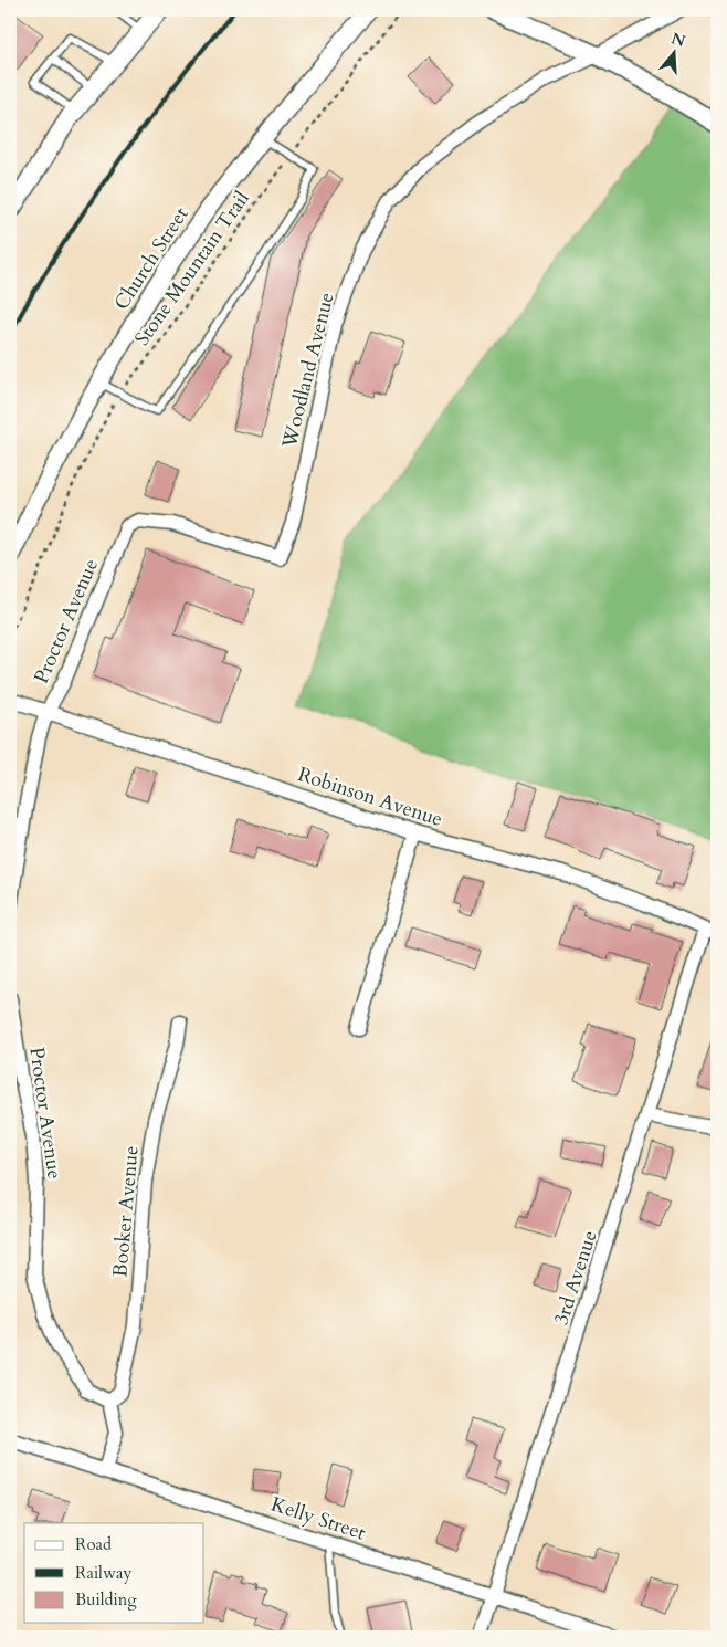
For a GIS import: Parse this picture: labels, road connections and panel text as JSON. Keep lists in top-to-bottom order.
{
  "streets": {
    "street": [
      "Church Street",
      "Woodland Avenue",
      "Proctor Avenue",
      "Robinson Avenue",
      "Booker Avenue",
      "3rd Avenue",
      "Kelly Street"
    ],
    "path": ["Stone Mountain Trail"]
  },
  "crossings": [
    ["Woodland Avenue", "Proctor Avenue"],
    ["Proctor Avenue", "Robinson Avenue"],
    ["Proctor Avenue", "Booker Avenue"],
    ["Robinson Avenue", "3rd Avenue"],
    ["3rd Avenue", "Kelly Street"]
  ],
  "legend": ["Road", "Railway", "Building"],
  "north": "top"
}
